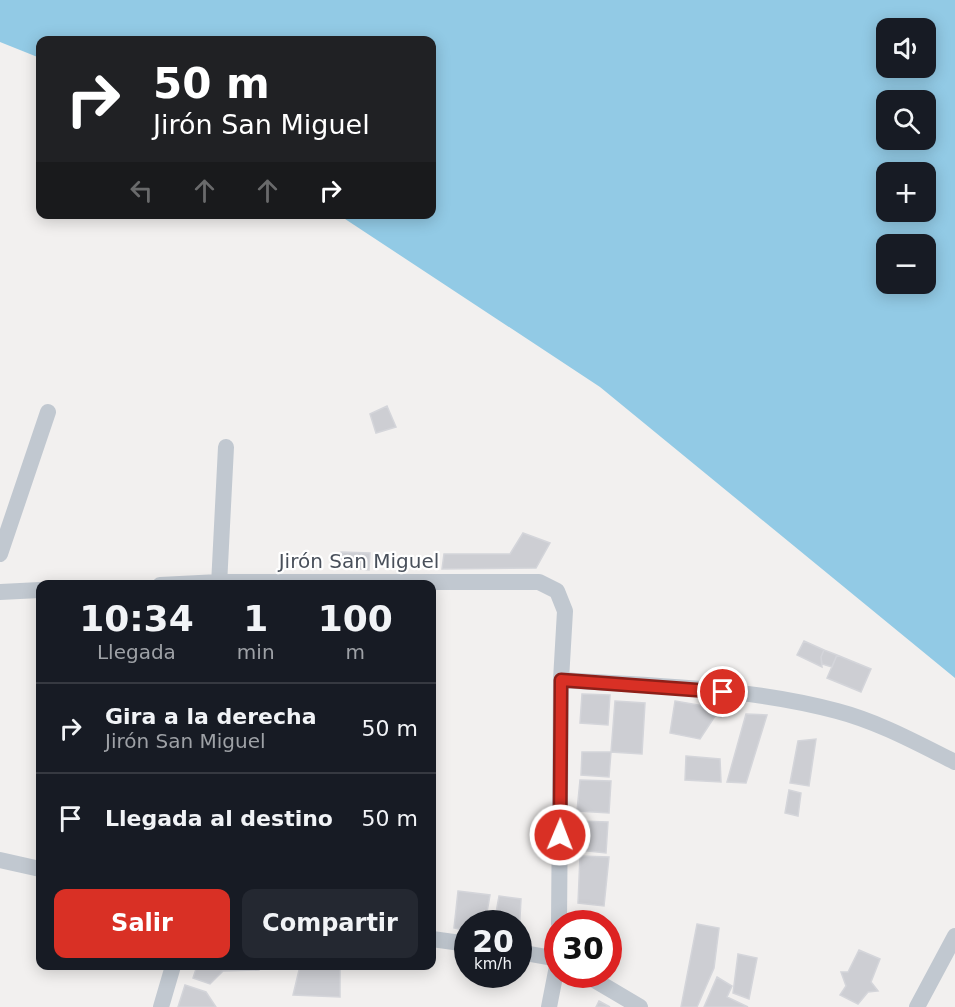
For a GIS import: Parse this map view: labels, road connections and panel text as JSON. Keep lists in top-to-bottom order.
{
  "streets": {
    "street": ["Jirón San Miguel"]
  },
  "page": {
    "map_buttons": ["+", "−"],
    "turn": ["50 m", "Jirón San Miguel"],
    "eta": [
      "10:34",
      "Llegada",
      "1",
      "min",
      "100",
      "m"
    ],
    "list": [
      {
        "name": "Gira a la derecha",
        "note": "Jirón San Miguel",
        "value": "50 m"
      },
      {
        "name": "Llegada al destino",
        "value": "50 m"
      }
    ],
    "buttons": ["Salir", "Compartir"],
    "speed": "20 km/h",
    "limit": "30"
  }
}
